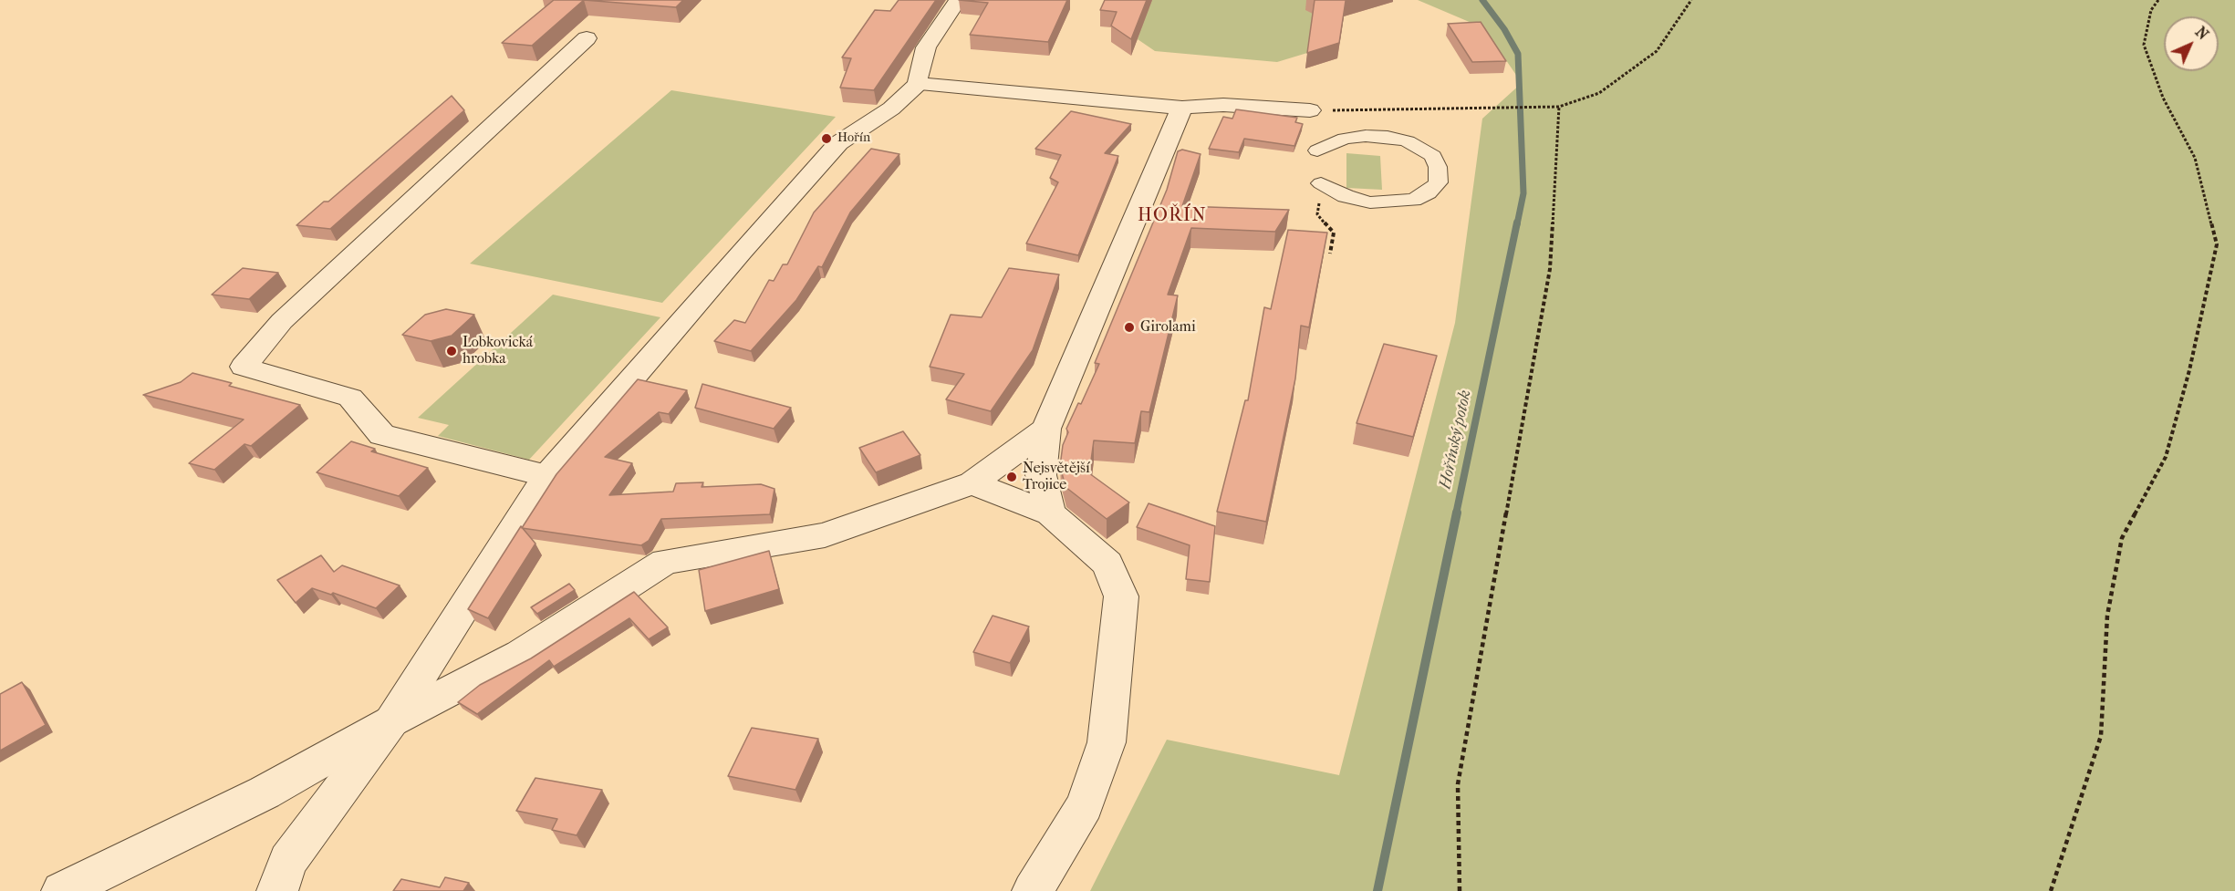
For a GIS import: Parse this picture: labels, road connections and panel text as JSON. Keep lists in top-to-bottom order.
{
  "districts": ["HOŘÍN"],
  "water": ["Hořínský potok"],
  "places": [
    "Hořín",
    "Girolami",
    "Lobkovická hrobka",
    "Nejsvětější Trojice"
  ],
  "north": "top right"
}
